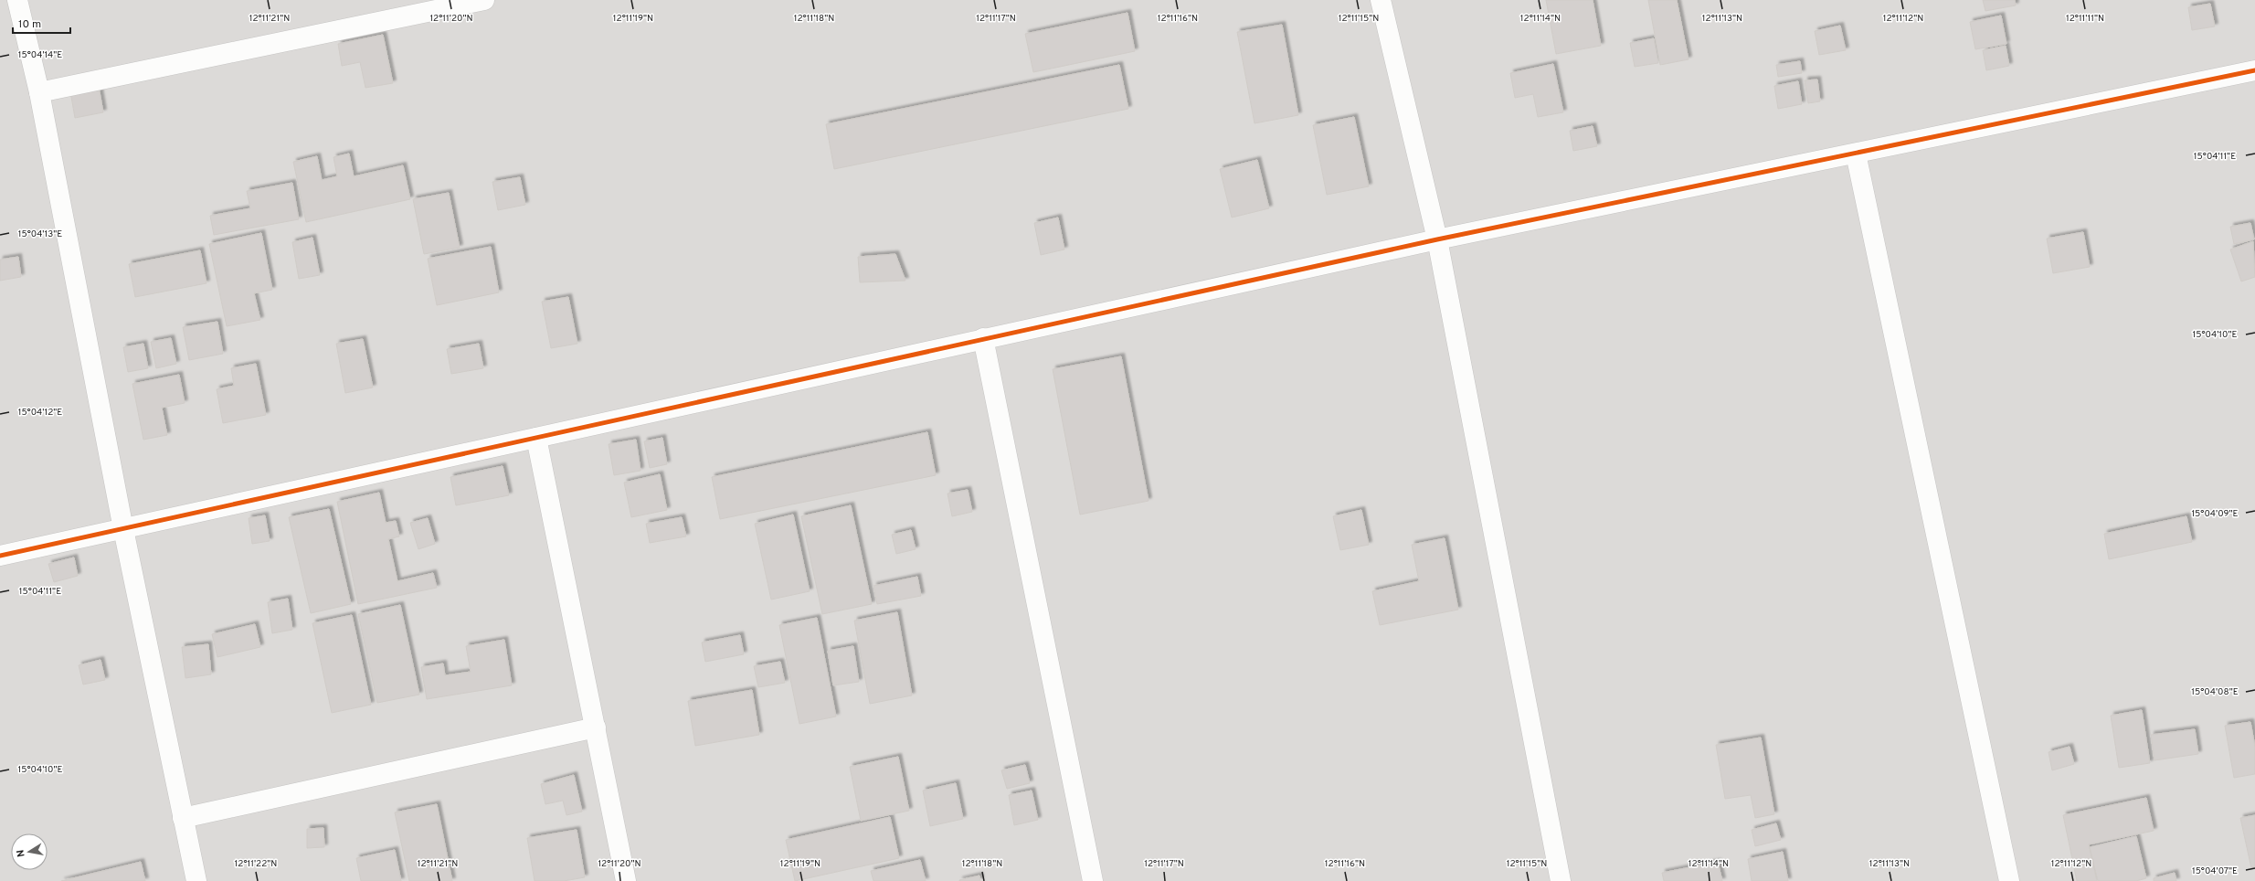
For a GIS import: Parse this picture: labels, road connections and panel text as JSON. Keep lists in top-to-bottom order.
{
  "scale_bar": "10 m",
  "north": "left",
  "coordinates": [
    "12°11'18\"N",
    "12°11'17\"N",
    "12°11'16\"N",
    "12°11'14\"N",
    "12°11'13\"N",
    "12°11'21\"N",
    "12°11'20\"N",
    "12°11'19\"N",
    "12°11'15\"N",
    "12°11'12\"N",
    "12°11'11\"N",
    "15°04'14\"E",
    "15°04'11\"E",
    "15°04'13\"E",
    "15°04'10\"E",
    "15°04'12\"E",
    "15°04'09\"E",
    "15°04'08\"E",
    "12°11'22\"N",
    "15°04'07\"E"
  ]
}
